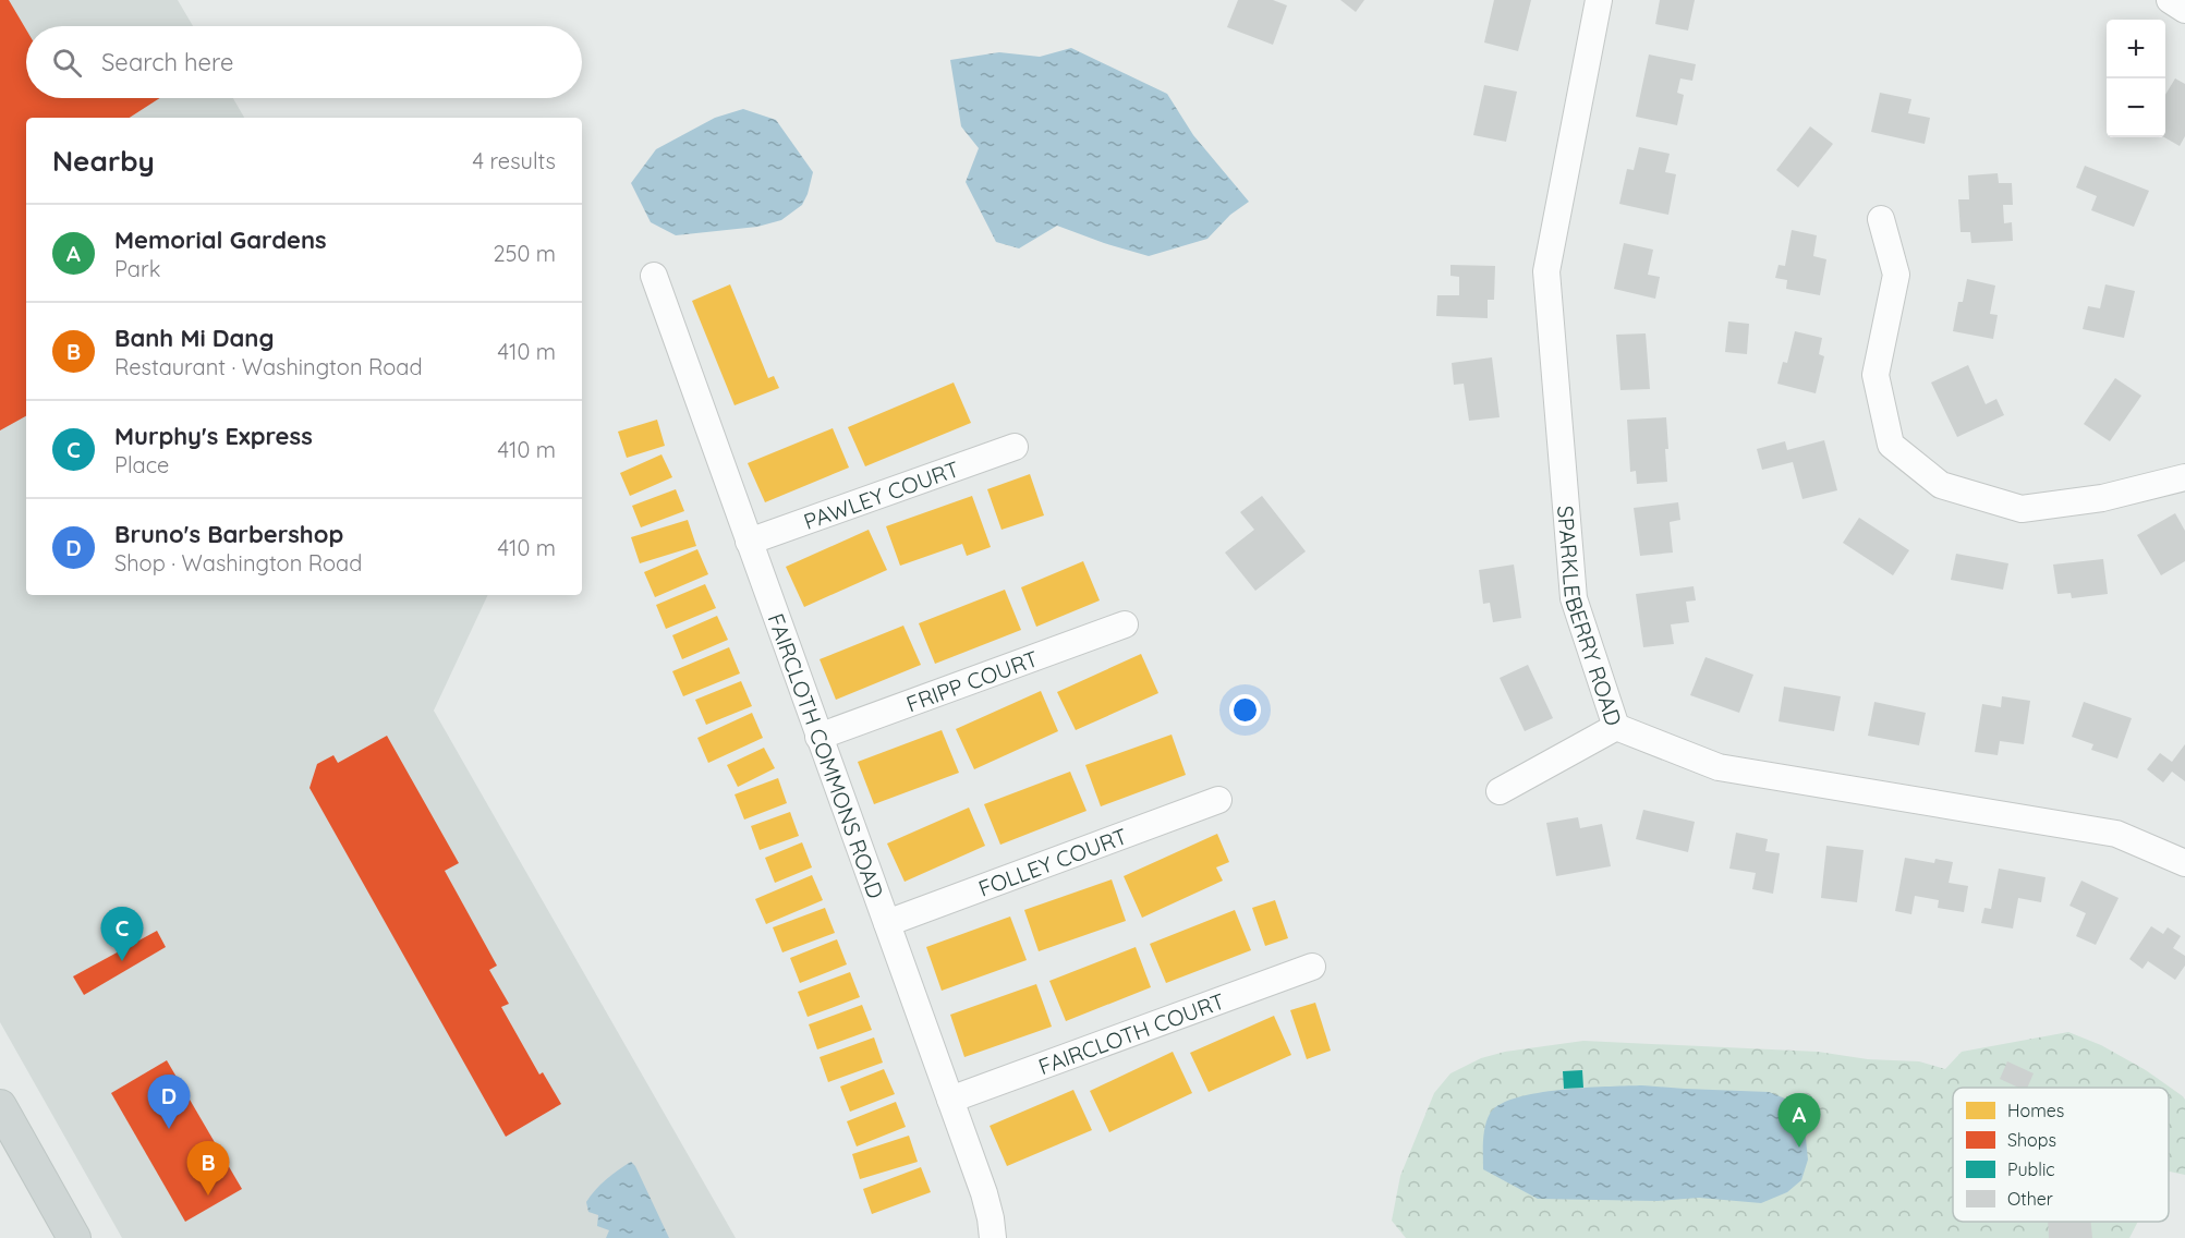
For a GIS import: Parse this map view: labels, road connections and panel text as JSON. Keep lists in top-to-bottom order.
{
  "streets": {
    "street": [
      "PAWLEY COURT",
      "SPARKLEBERRY ROAD",
      "FRIPP COURT",
      "FAIRCLOTH COMMONS ROAD",
      "FOLLEY COURT",
      "FAIRCLOTH COURT"
    ]
  },
  "crossings": [
    ["PAWLEY COURT", "FAIRCLOTH COMMONS ROAD"],
    ["FRIPP COURT", "FAIRCLOTH COMMONS ROAD"],
    ["FAIRCLOTH COMMONS ROAD", "FOLLEY COURT"],
    ["FAIRCLOTH COMMONS ROAD", "FAIRCLOTH COURT"]
  ],
  "legend": [
    "Homes",
    "Shops",
    "Public",
    "Other"
  ],
  "page": {
    "map_buttons": ["+", "−"],
    "search": "Search here",
    "heading": ["Nearby", "4 results"],
    "list": [
      {
        "mark": "A",
        "name": "Memorial Gardens",
        "note": "Park",
        "value": "250 m"
      },
      {
        "mark": "B",
        "name": "Banh Mi Dang",
        "note": "Restaurant · Washington Road",
        "value": "410 m"
      },
      {
        "mark": "C",
        "name": "Murphy's Express",
        "note": "Place",
        "value": "410 m"
      },
      {
        "mark": "D",
        "name": "Bruno's Barbershop",
        "note": "Shop · Washington Road",
        "value": "410 m"
      }
    ],
    "pins": [
      "C",
      "D",
      "A",
      "B"
    ]
  }
}
